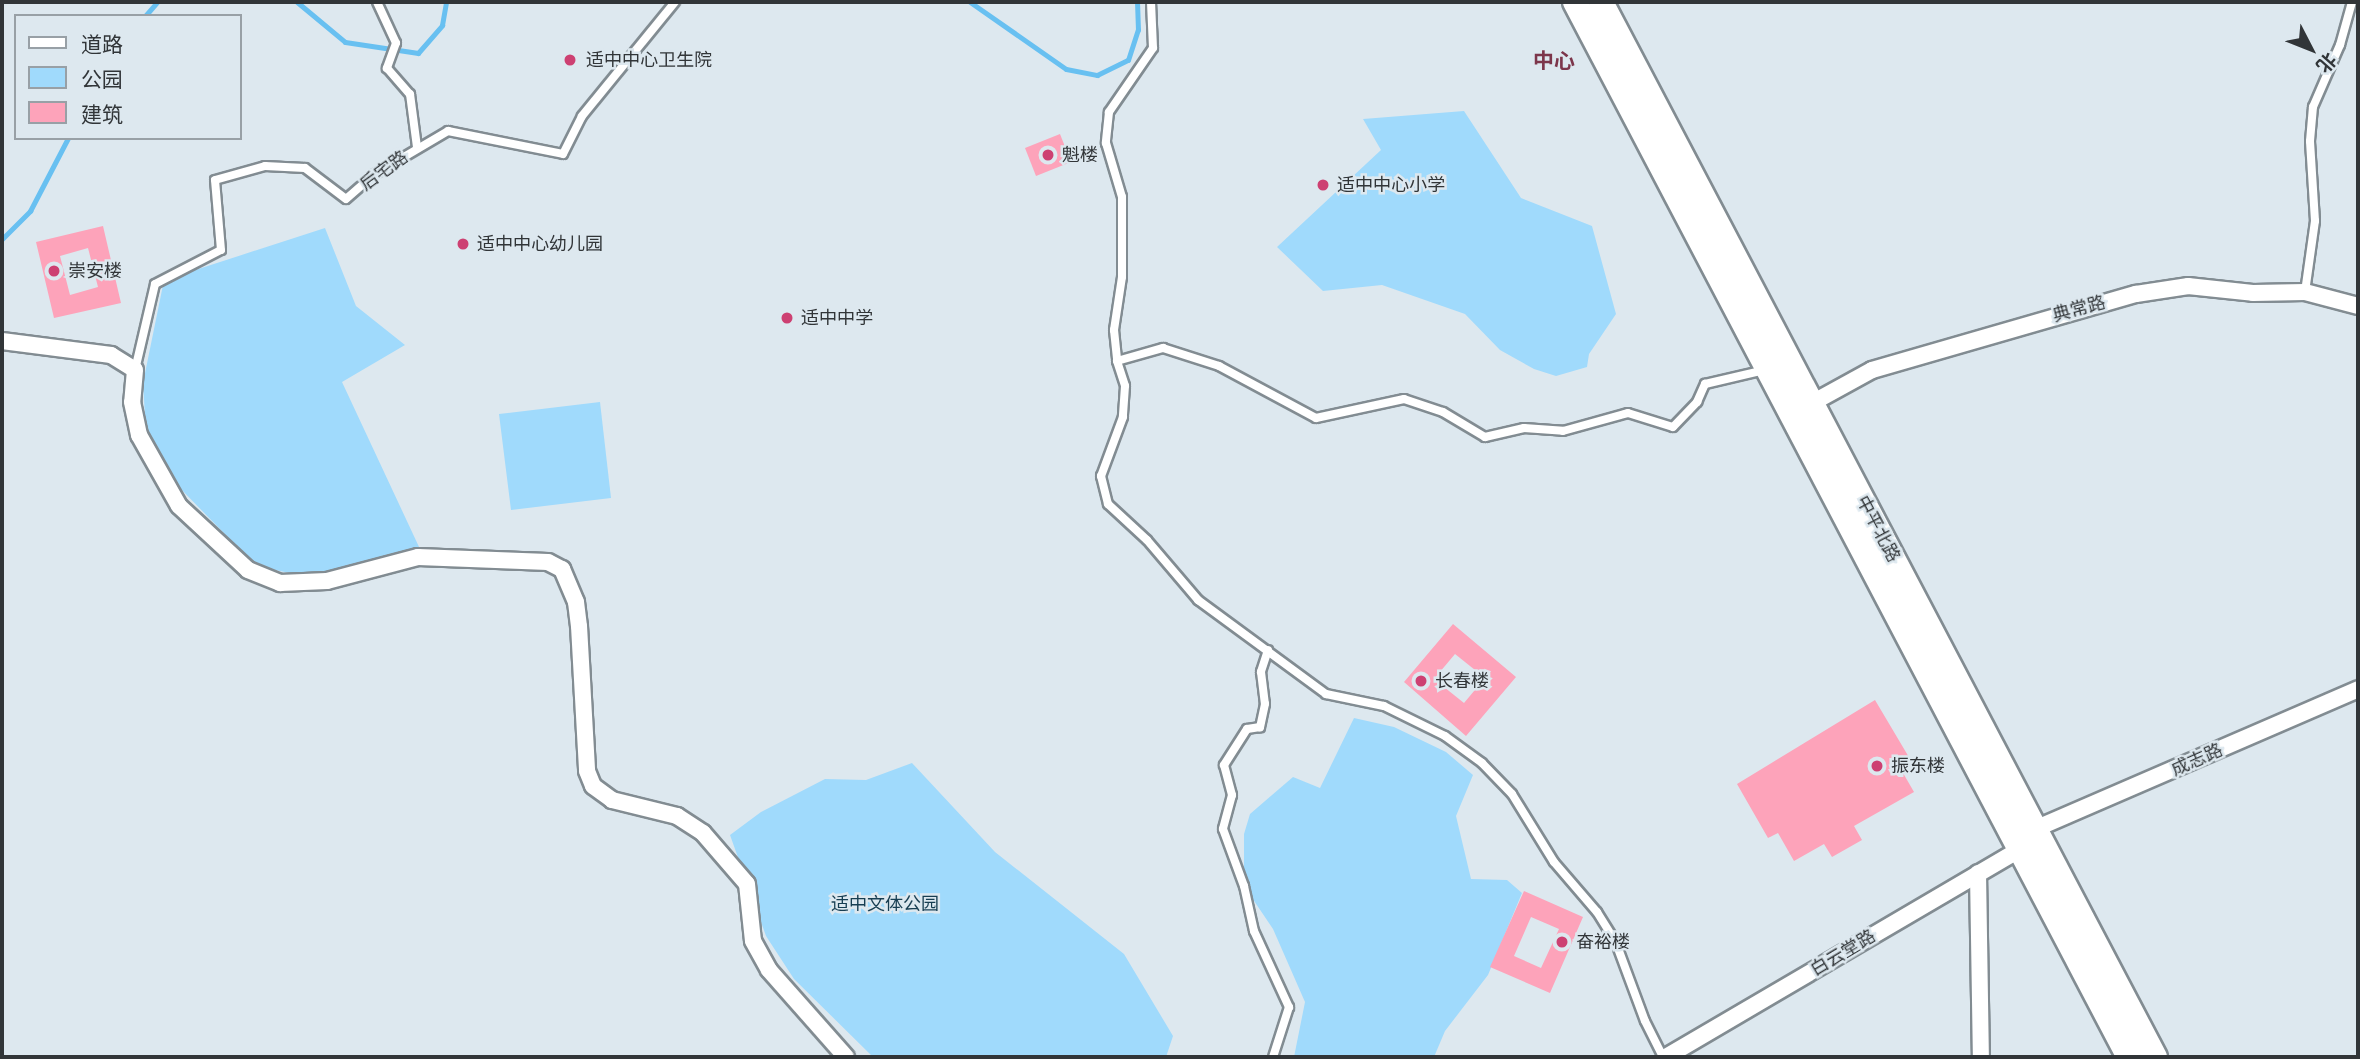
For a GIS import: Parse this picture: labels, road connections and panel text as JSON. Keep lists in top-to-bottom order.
{
  "streets": {
    "highway": ["中平北路"],
    "street": ["典常路", "成志路", "白云堂路"],
    "lane": ["后宅路"]
  },
  "crossings": [
    ["典常路", "中平北路"],
    ["中平北路", "成志路"]
  ],
  "districts": ["中心"],
  "parks": ["适中文体公园"],
  "places": [
    "适中中心卫生院",
    "魁楼",
    "适中中心小学",
    "适中中心幼儿园",
    "崇安楼",
    "适中中学",
    "长春楼",
    "振东楼",
    "奋裕楼"
  ],
  "legend": ["道路", "公园", "建筑"],
  "north": "bottom right"
}
